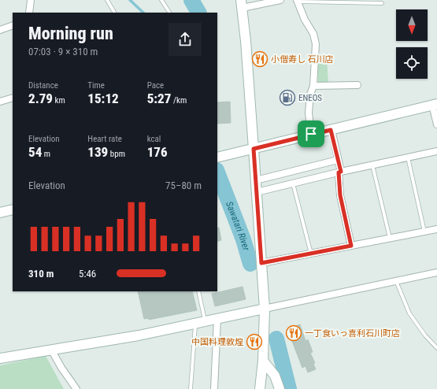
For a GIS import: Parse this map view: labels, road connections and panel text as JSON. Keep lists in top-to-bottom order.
{
  "water": ["Sawatari River"],
  "places": {
    "restaurant": ["小僧寿し 石川店", "一丁食いっ喜利石川町店", "中国料理敦煌"],
    "fuel station": ["ENEOS"]
  },
  "north": "bottom",
  "page": {
    "heading": ["Morning run", "07:03 · 9 × 310 m"],
    "stats": [
      ["Distance", "2.79 km"],
      ["Time", "15:12"],
      ["Pace", "5:27 /km"],
      ["Elevation", "54 m"],
      ["Heart rate", "139 bpm"],
      ["kcal", "176"]
    ],
    "chart": ["Elevation", "75–80 m"],
    "list": [
      {
        "name": "310 m",
        "note": "5:46"
      }
    ]
  }
}
